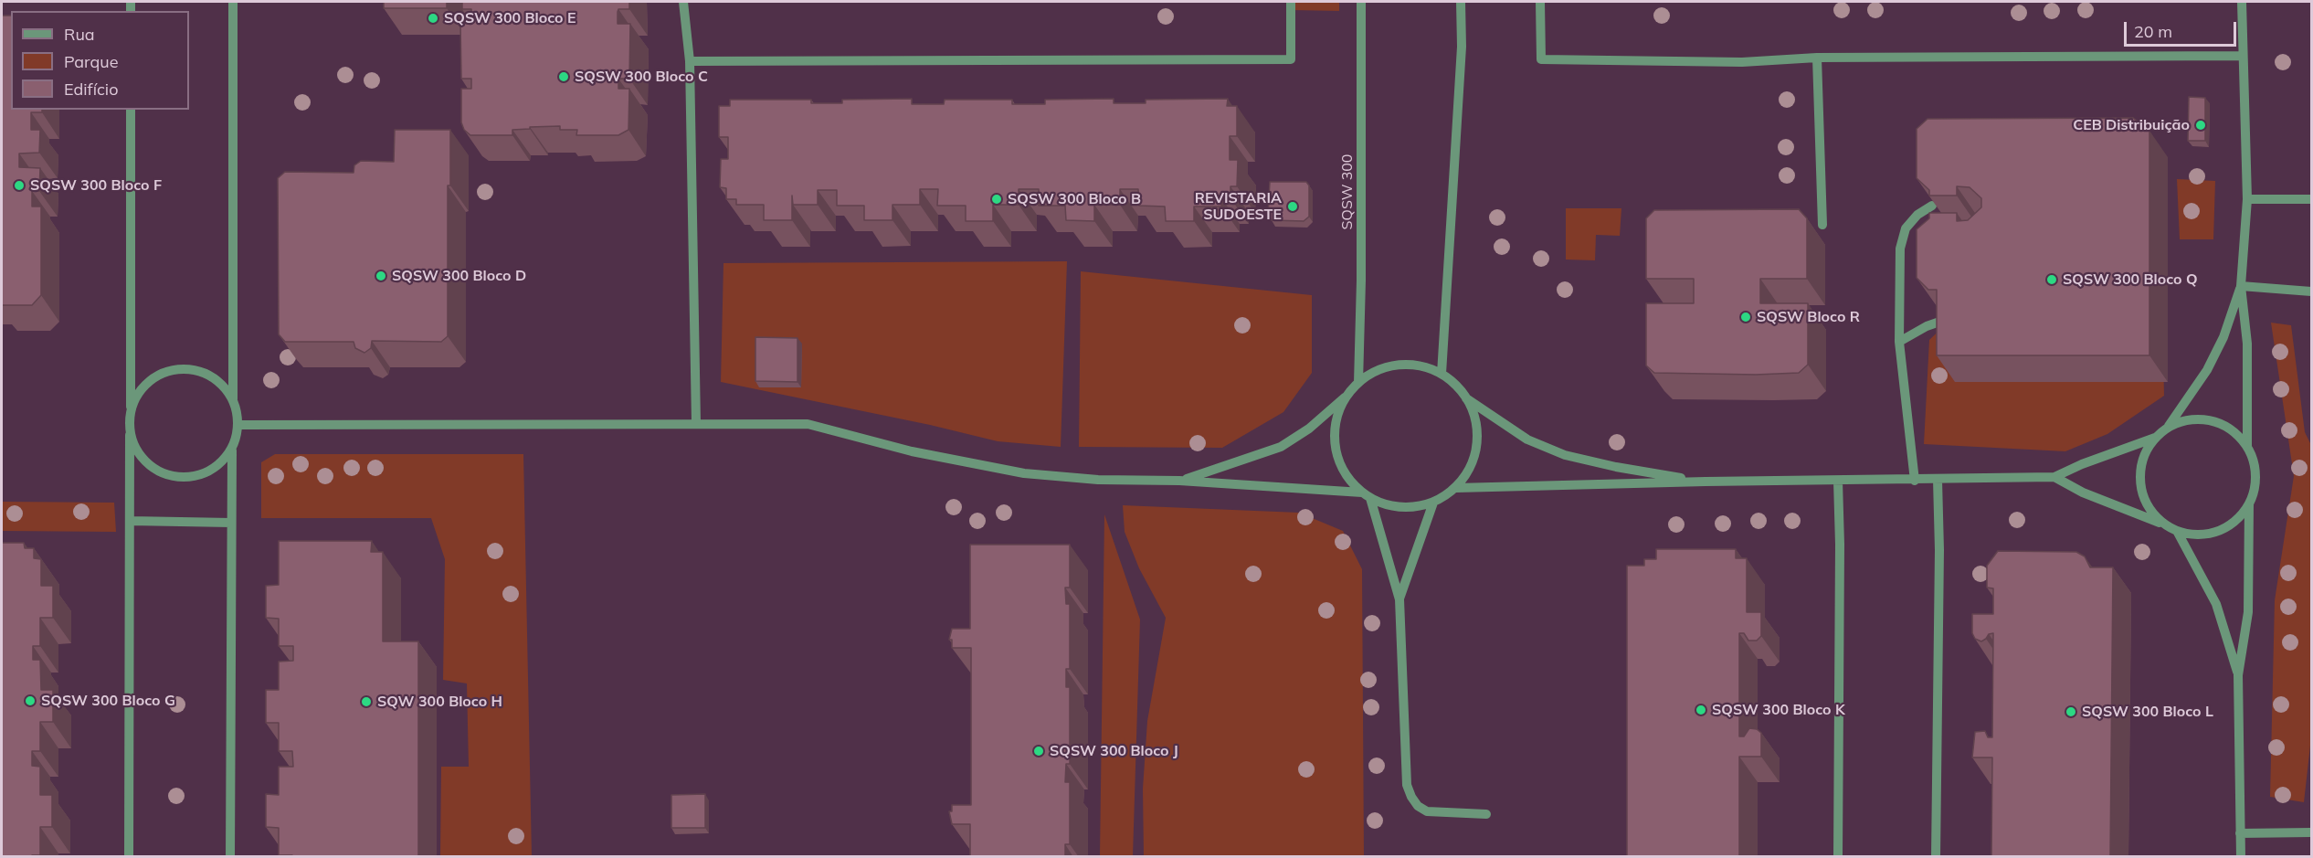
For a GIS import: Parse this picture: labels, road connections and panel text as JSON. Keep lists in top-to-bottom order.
{
  "streets": {
    "street": ["SQSW 300"]
  },
  "places": [
    "SQSW 300 Bloco E",
    "SQSW 300 Bloco C",
    "CEB Distribuição",
    "SQSW 300 Bloco F",
    "SQSW 300 Bloco B",
    "REVISTARIA SUDOESTE",
    "SQSW 300 Bloco D",
    "SQSW 300 Bloco Q",
    "SQSW Bloco R",
    "SQSW 300 Bloco G",
    "SQW 300 Bloco H",
    "SQSW 300 Bloco K",
    "SQSW 300 Bloco L",
    "SQSW 300 Bloco J"
  ],
  "legend": ["Rua", "Parque", "Edifício"],
  "scale_bar": "20 m"
}
